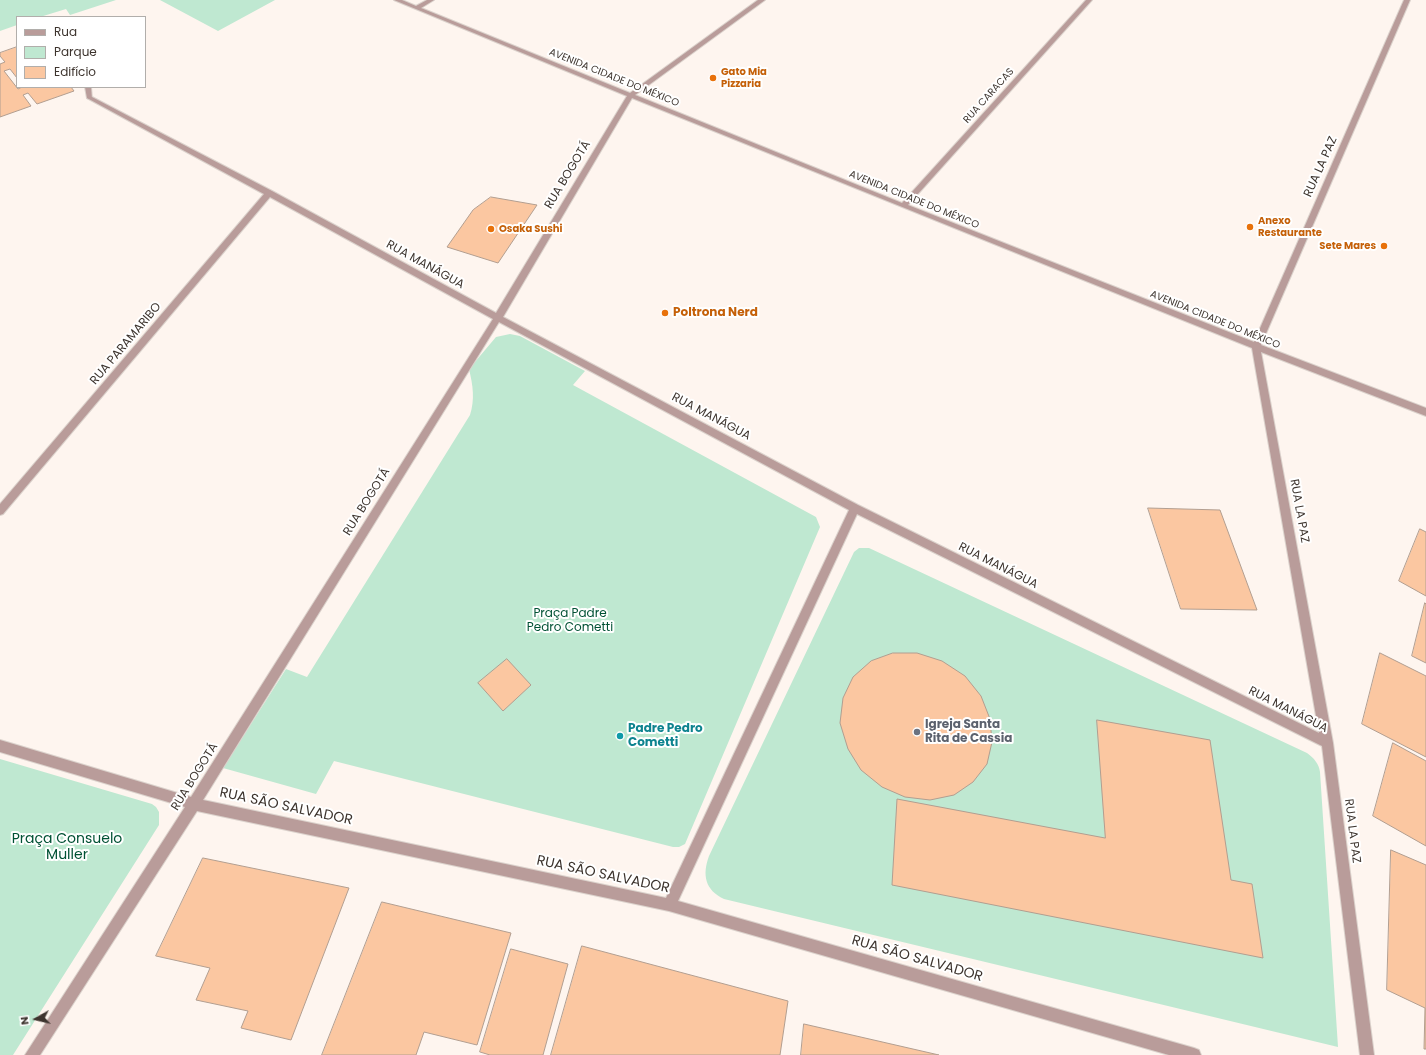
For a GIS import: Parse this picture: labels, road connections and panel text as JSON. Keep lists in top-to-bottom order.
{
  "streets": {
    "street": [
      "AVENIDA CIDADE DO MÉXICO",
      "RUA CARACAS",
      "RUA LA PAZ",
      "RUA BOGOTÁ",
      "RUA MANÁGUA",
      "RUA PARAMARIBO",
      "RUA SÃO SALVADOR"
    ]
  },
  "crossings": [
    ["AVENIDA CIDADE DO MÉXICO", "RUA CARACAS"],
    ["AVENIDA CIDADE DO MÉXICO", "RUA LA PAZ"],
    ["AVENIDA CIDADE DO MÉXICO", "RUA BOGOTÁ"],
    ["RUA LA PAZ", "RUA MANÁGUA"],
    ["RUA BOGOTÁ", "RUA MANÁGUA"],
    ["RUA BOGOTÁ", "RUA SÃO SALVADOR"],
    ["RUA MANÁGUA", "RUA PARAMARIBO"]
  ],
  "parks": ["Praça Padre Pedro Cometti", "Praça Consuelo Muller"],
  "places": [
    "Gato Mia Pizzaria",
    "Anexo Restaurante",
    "Osaka Sushi",
    "Sete Mares",
    "Poltrona Nerd",
    "Igreja Santa Rita de Cassia",
    "Padre Pedro Cometti"
  ],
  "legend": ["Rua", "Parque", "Edifício"],
  "north": "left"
}
